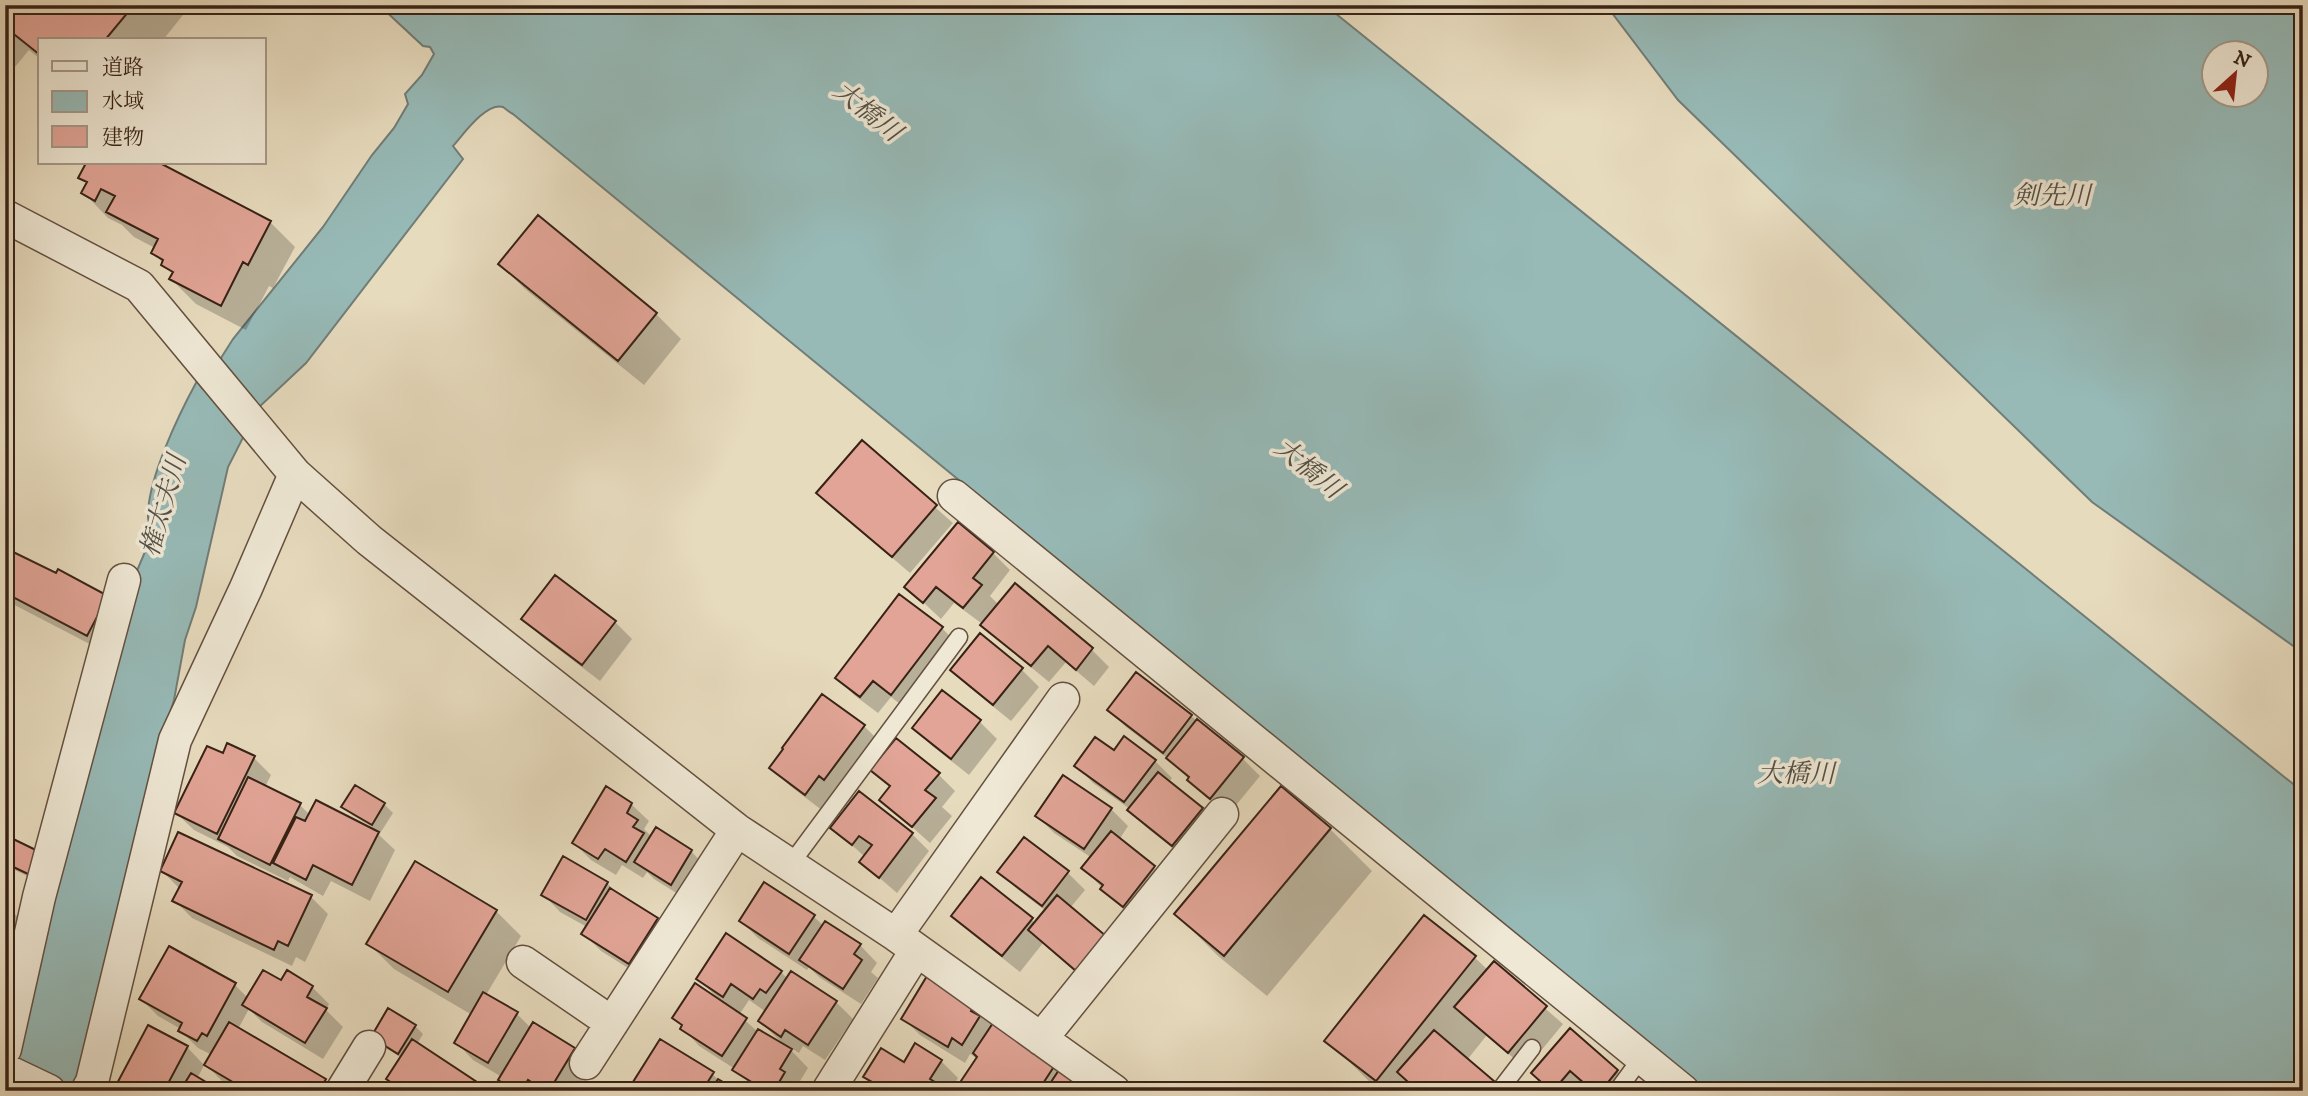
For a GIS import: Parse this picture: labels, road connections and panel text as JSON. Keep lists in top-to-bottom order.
{
  "water": ["大橋川", "剣先川", "権太夫川"],
  "legend": ["道路", "水域", "建物"],
  "north": "top right"
}
